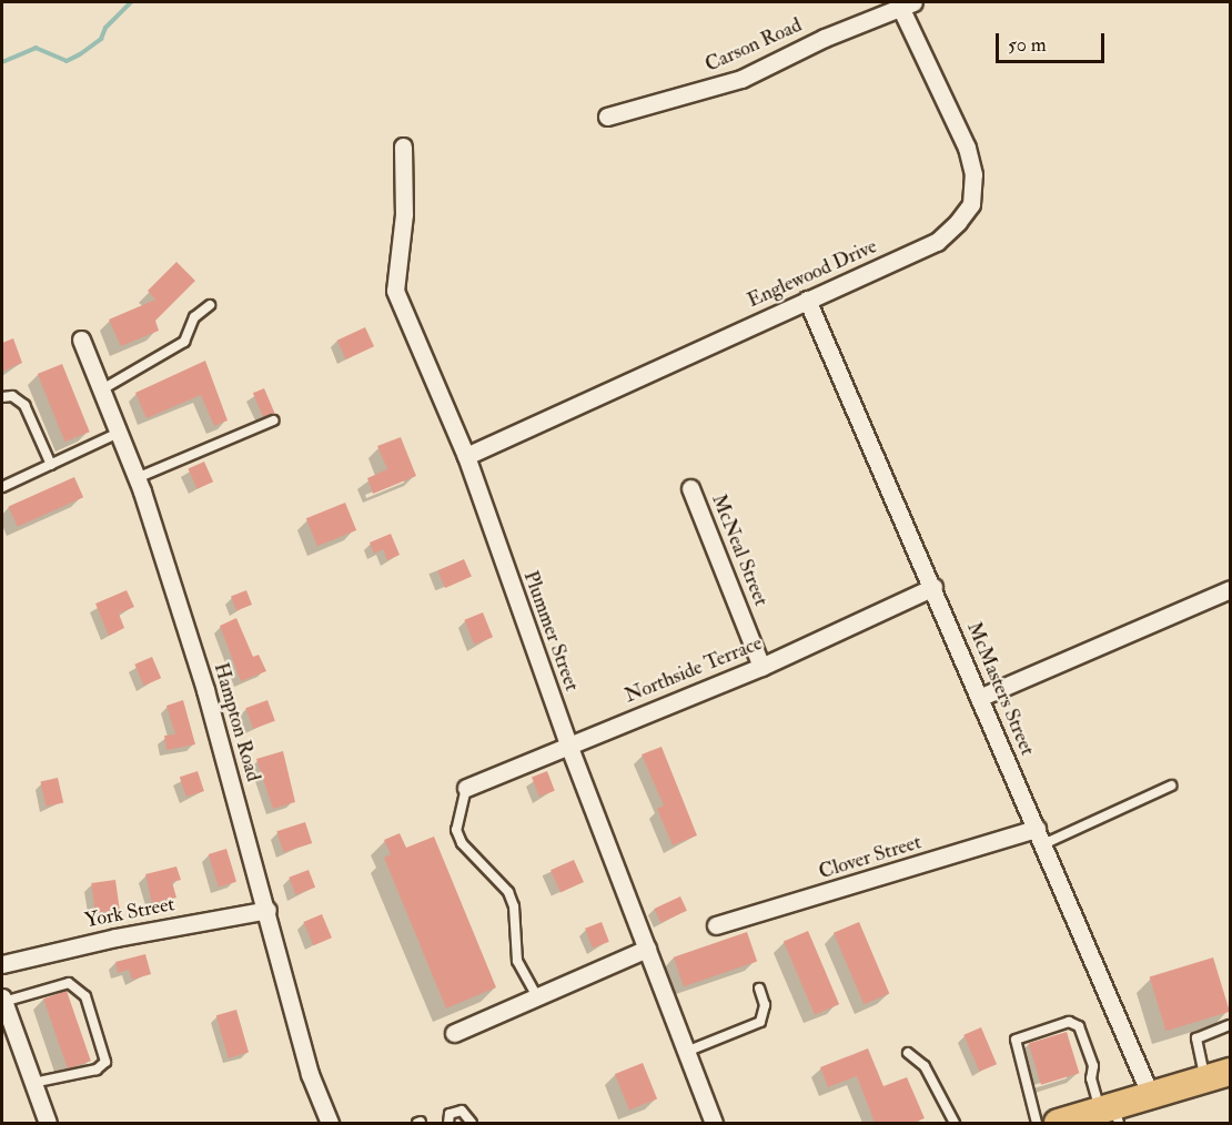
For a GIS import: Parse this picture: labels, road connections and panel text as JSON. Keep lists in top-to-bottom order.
{
  "streets": {
    "street": [
      "Carson Road",
      "Englewood Drive",
      "McNeal Street",
      "Plummer Street",
      "Northside Terrace",
      "McMasters Street",
      "Hampton Road",
      "Clover Street",
      "York Street"
    ]
  },
  "crossings": [
    ["Carson Road", "Englewood Drive"],
    ["Englewood Drive", "Plummer Street"],
    ["Englewood Drive", "McMasters Street"],
    ["McNeal Street", "Northside Terrace"],
    ["Plummer Street", "Northside Terrace"],
    ["Northside Terrace", "McMasters Street"],
    ["McMasters Street", "Clover Street"],
    ["Hampton Road", "York Street"]
  ],
  "scale_bar": "50 m"
}
